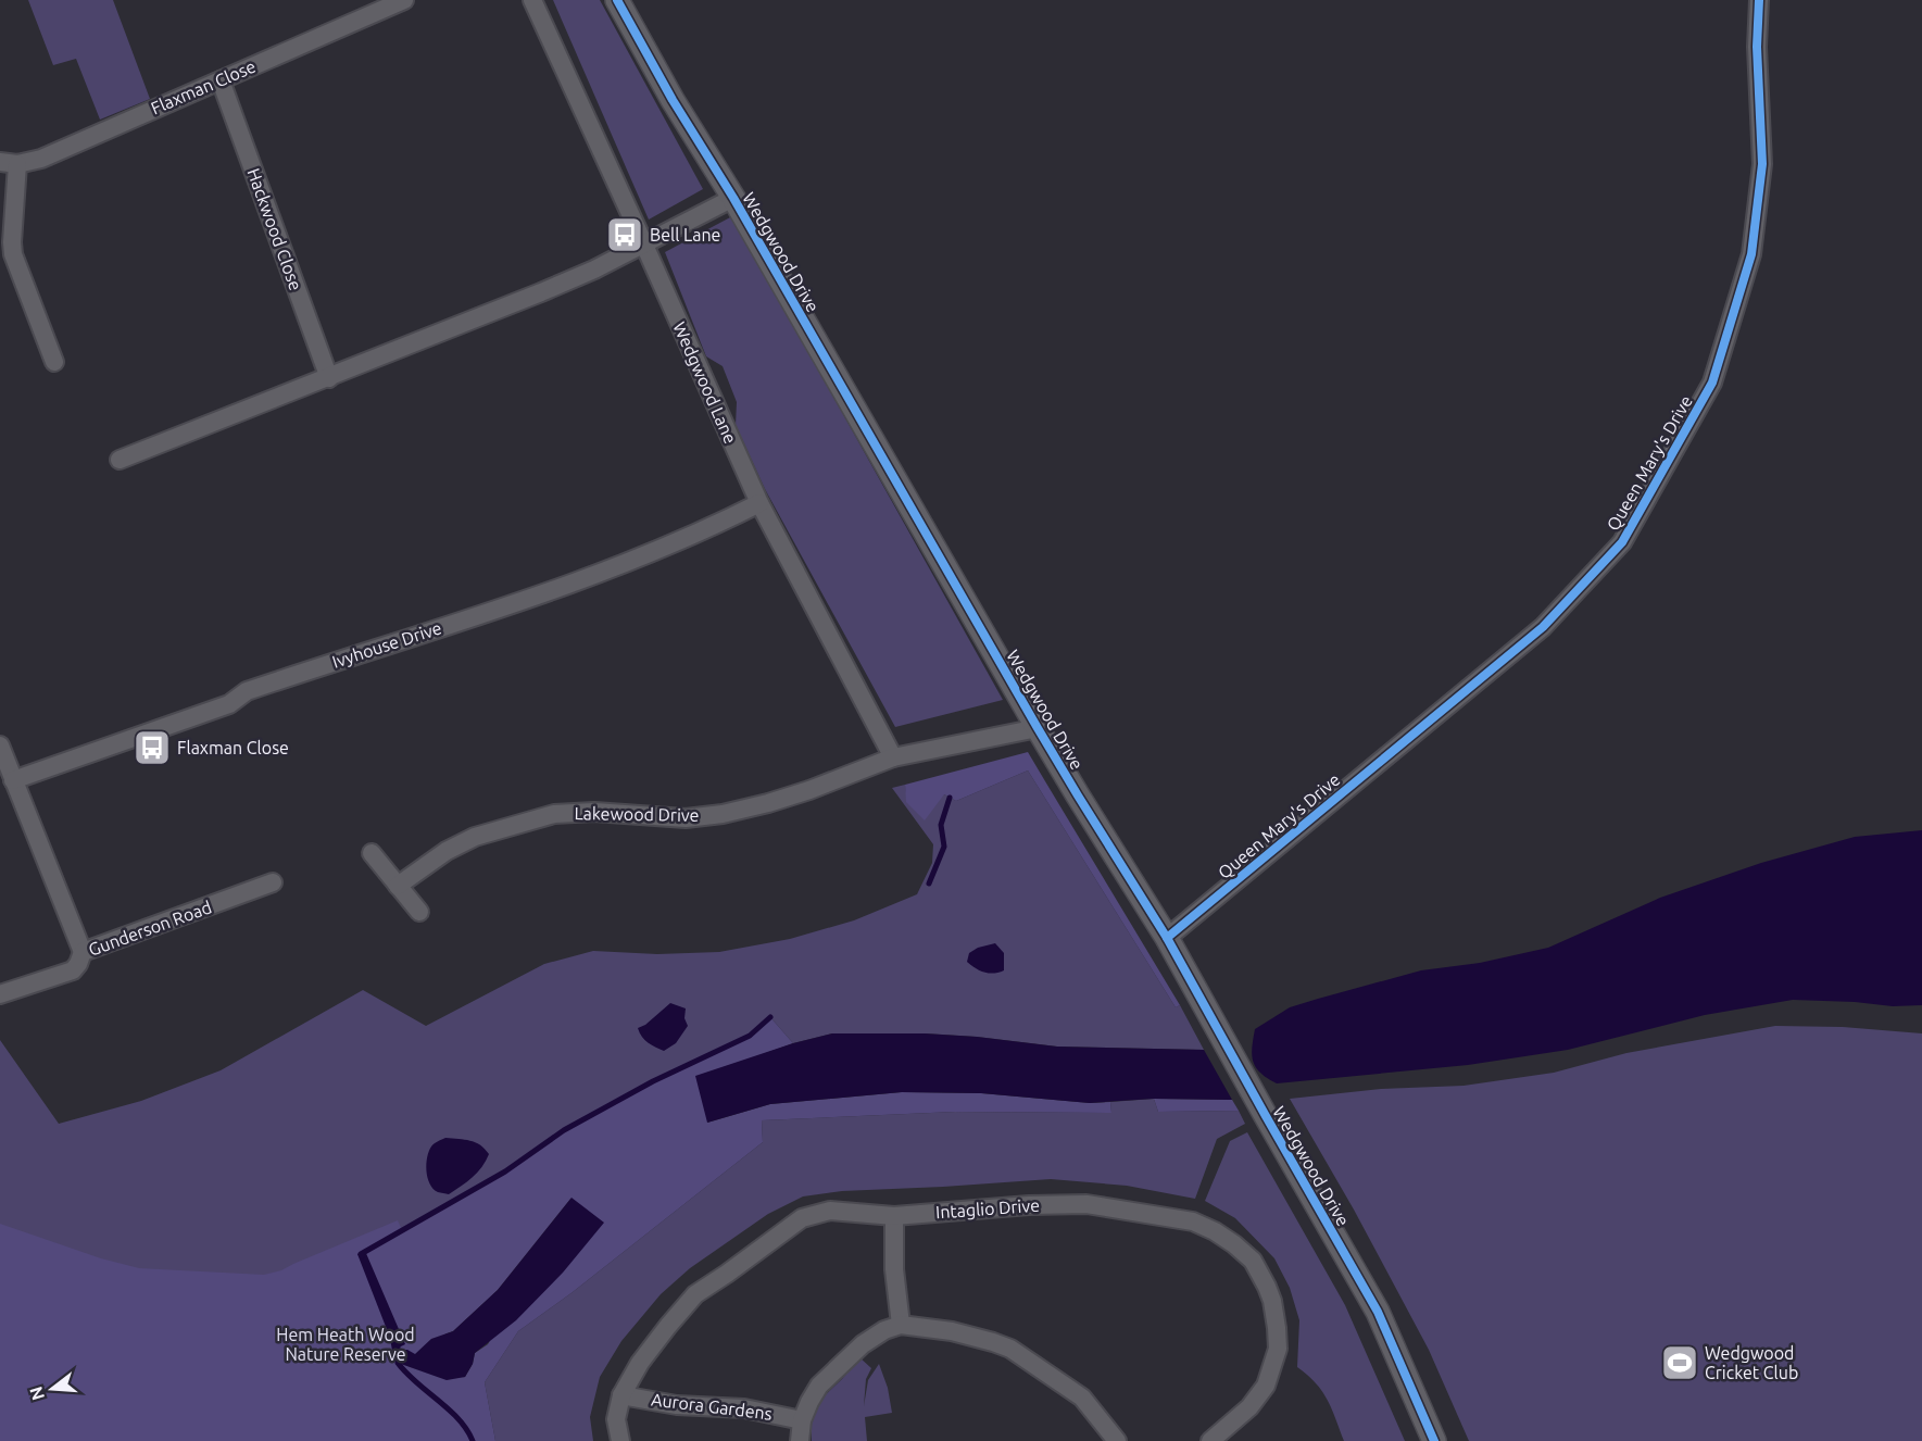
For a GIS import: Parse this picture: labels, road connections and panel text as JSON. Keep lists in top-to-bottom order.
{
  "streets": {
    "street": [
      "Flaxman Close",
      "Hackwood Close",
      "Wedgwood Drive",
      "Wedgwood Lane",
      "Queen Mary's Drive",
      "Ivyhouse Drive",
      "Lakewood Drive",
      "Gunderson Road",
      "Intaglio Drive",
      "Aurora Gardens"
    ]
  },
  "crossings": [
    ["Flaxman Close", "Hackwood Close"],
    ["Wedgwood Drive", "Queen Mary's Drive"],
    ["Wedgwood Drive", "Lakewood Drive"],
    ["Wedgwood Lane", "Ivyhouse Drive"],
    ["Wedgwood Lane", "Lakewood Drive"],
    ["Intaglio Drive", "Aurora Gardens"]
  ],
  "parks": ["Hem Heath Wood Nature Reserve"],
  "places": {
    "bus stop": ["Bell Lane", "Flaxman Close"],
    "sports": ["Wedgwood Cricket Club"]
  },
  "north": "left"
}
